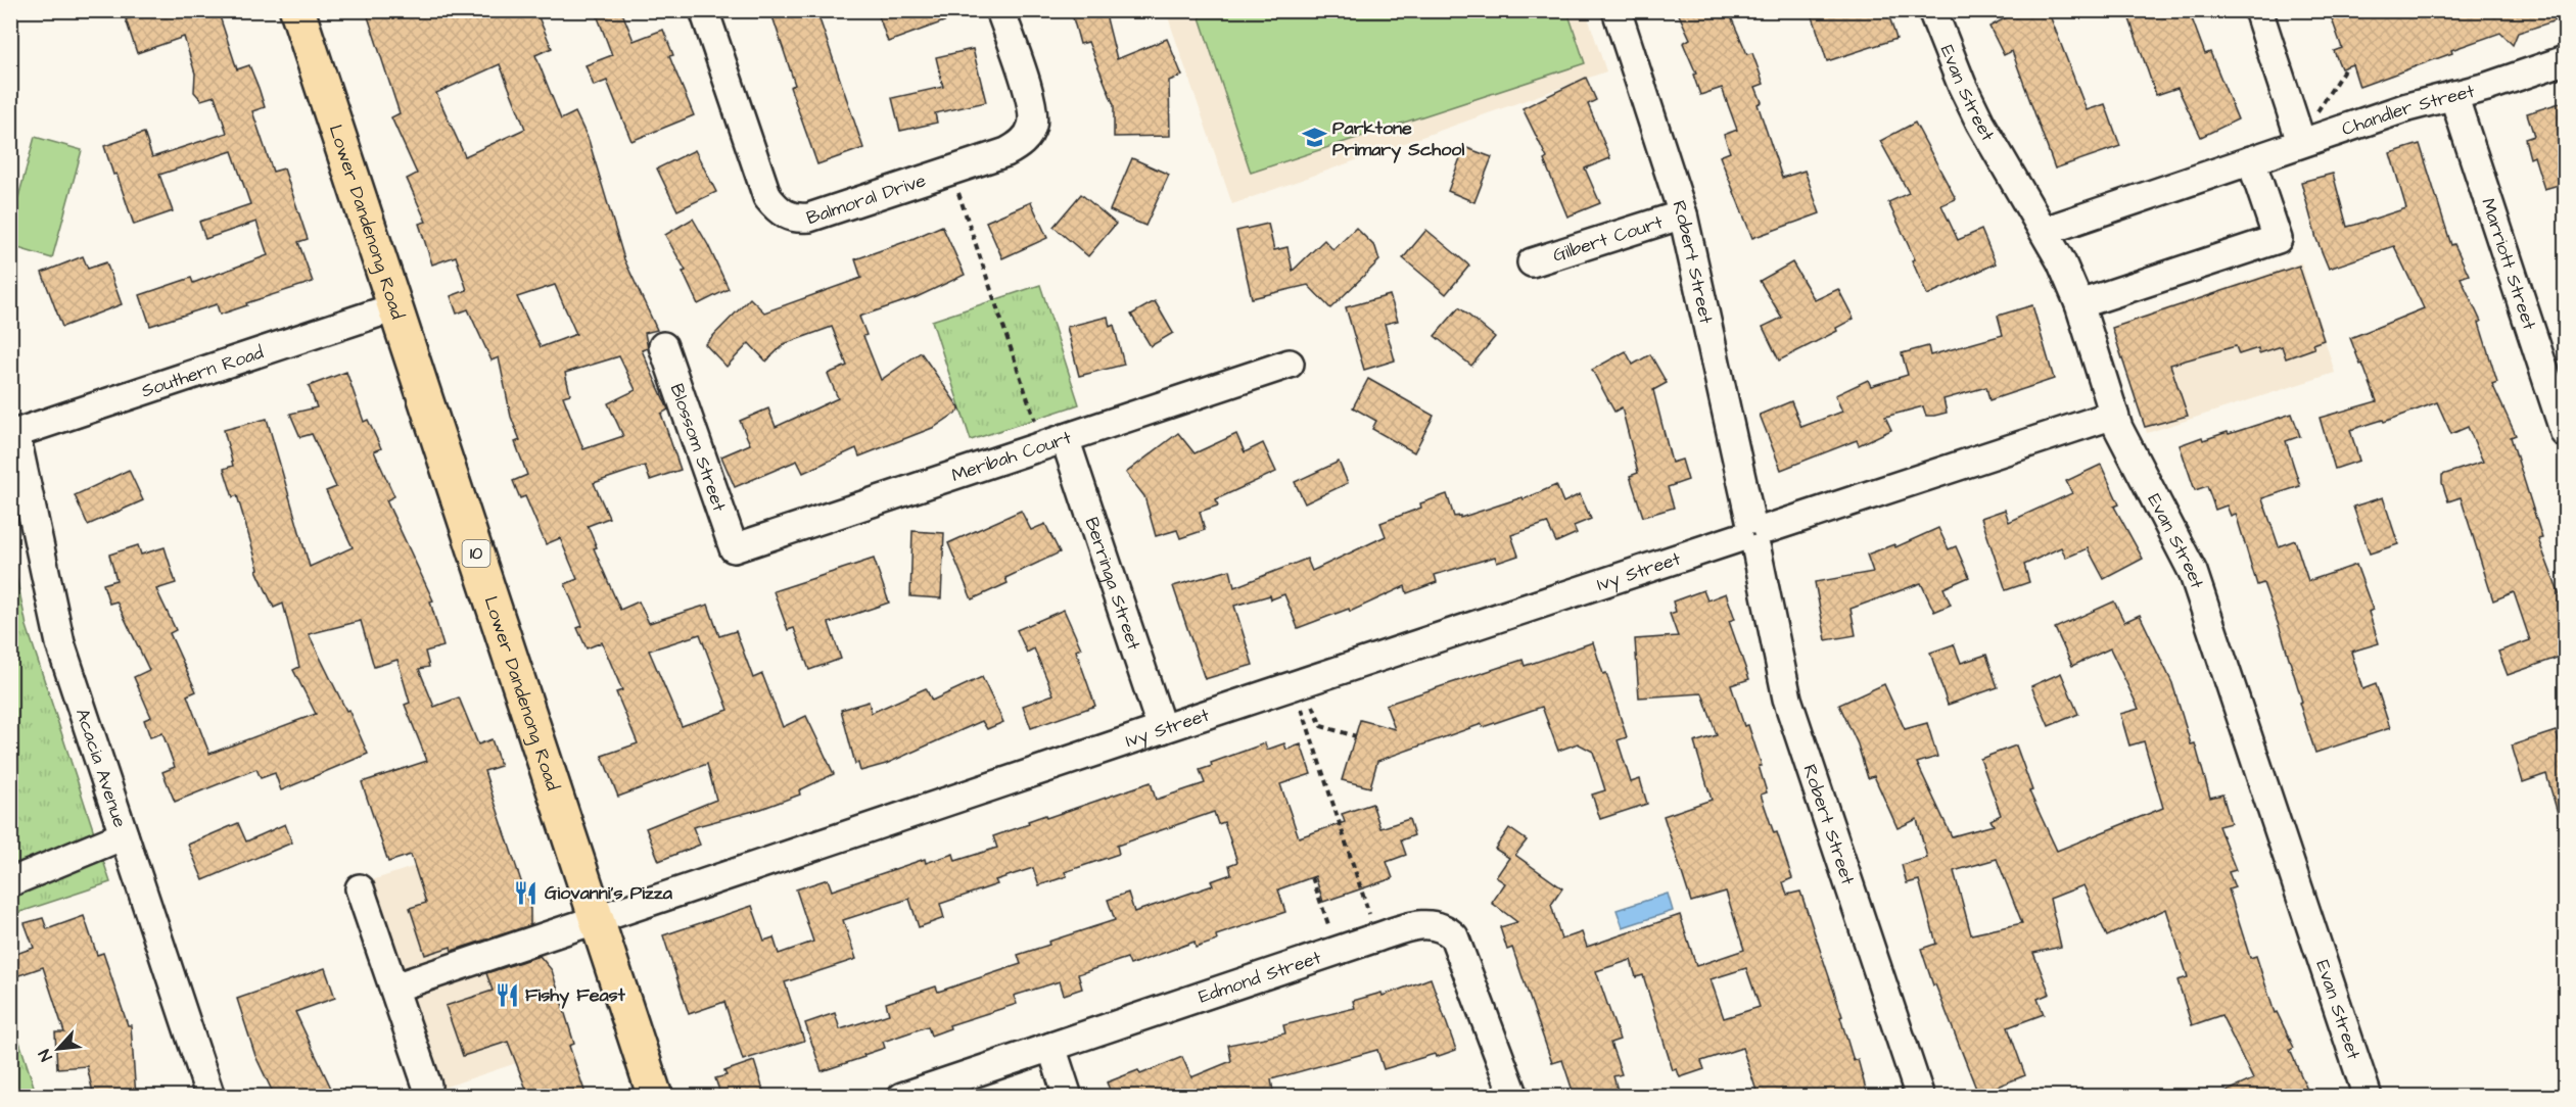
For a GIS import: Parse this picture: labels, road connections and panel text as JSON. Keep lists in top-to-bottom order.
{
  "streets": {
    "highway": ["Lower Dandenong Road", "10"],
    "street": [
      "Evan Street",
      "Chandler Street",
      "Balmoral Drive",
      "Gilbert Court",
      "Robert Street",
      "Marriott Street",
      "Southern Road",
      "Blossom Street",
      "Meribah Court",
      "Ivy Street",
      "Berringa Street",
      "Acacia Avenue",
      "Edmond Street"
    ]
  },
  "crossings": [
    ["Evan Street", "Chandler Street"],
    ["Evan Street", "Ivy Street"],
    ["Chandler Street", "Marriott Street"],
    ["Lower Dandenong Road", "Southern Road"],
    ["Lower Dandenong Road", "Ivy Street"],
    ["Gilbert Court", "Robert Street"],
    ["Robert Street", "Ivy Street"],
    ["Southern Road", "Acacia Avenue"],
    ["Blossom Street", "Meribah Court"],
    ["Meribah Court", "Berringa Street"],
    ["Ivy Street", "Berringa Street"]
  ],
  "places": {
    "school or university": ["Parktone Primary School"],
    "restaurant": ["Giovanni's Pizza", "Fishy Feast"]
  },
  "north": "bottom left"
}
